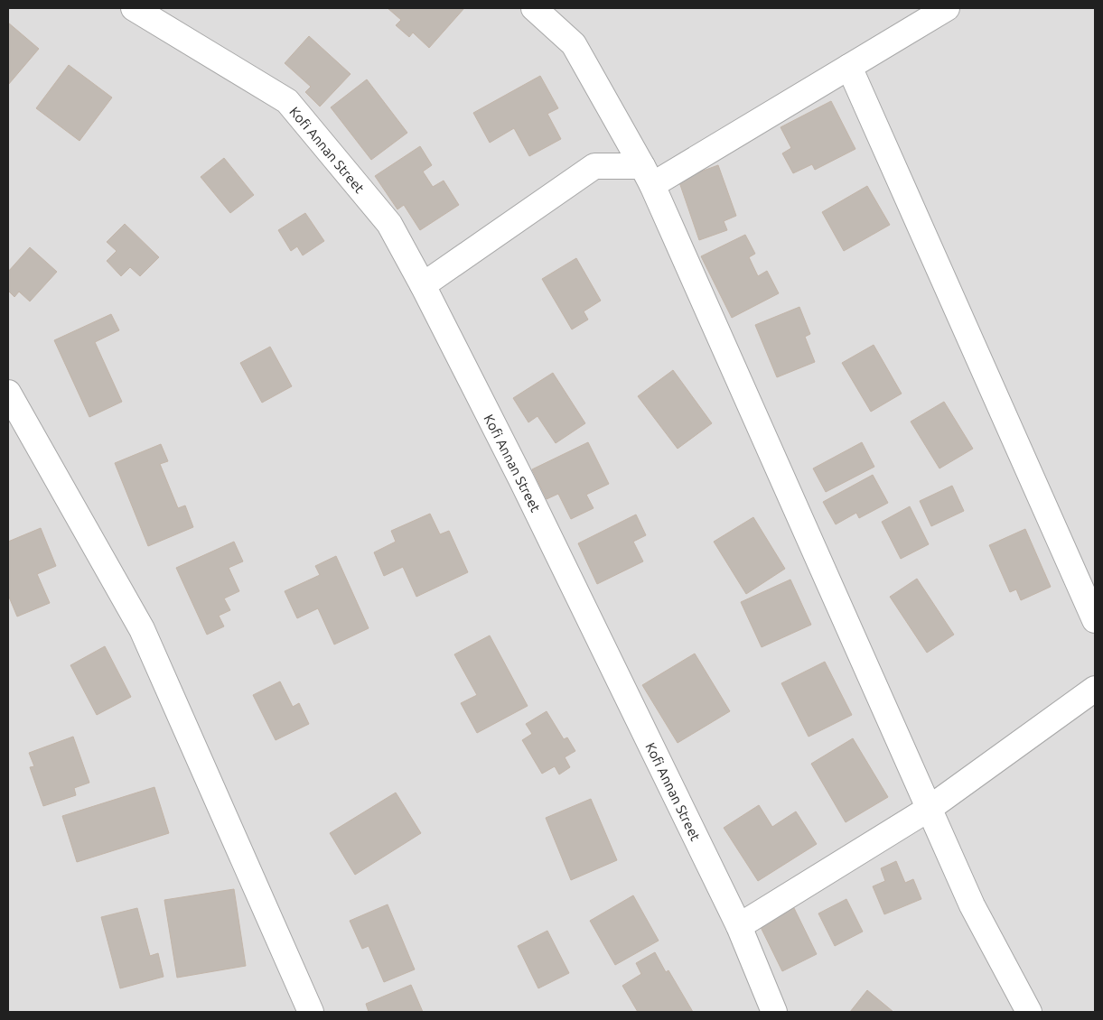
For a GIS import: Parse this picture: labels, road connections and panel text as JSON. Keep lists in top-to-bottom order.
{
  "streets": {
    "street": ["Kofi Annan Street"]
  }
}
